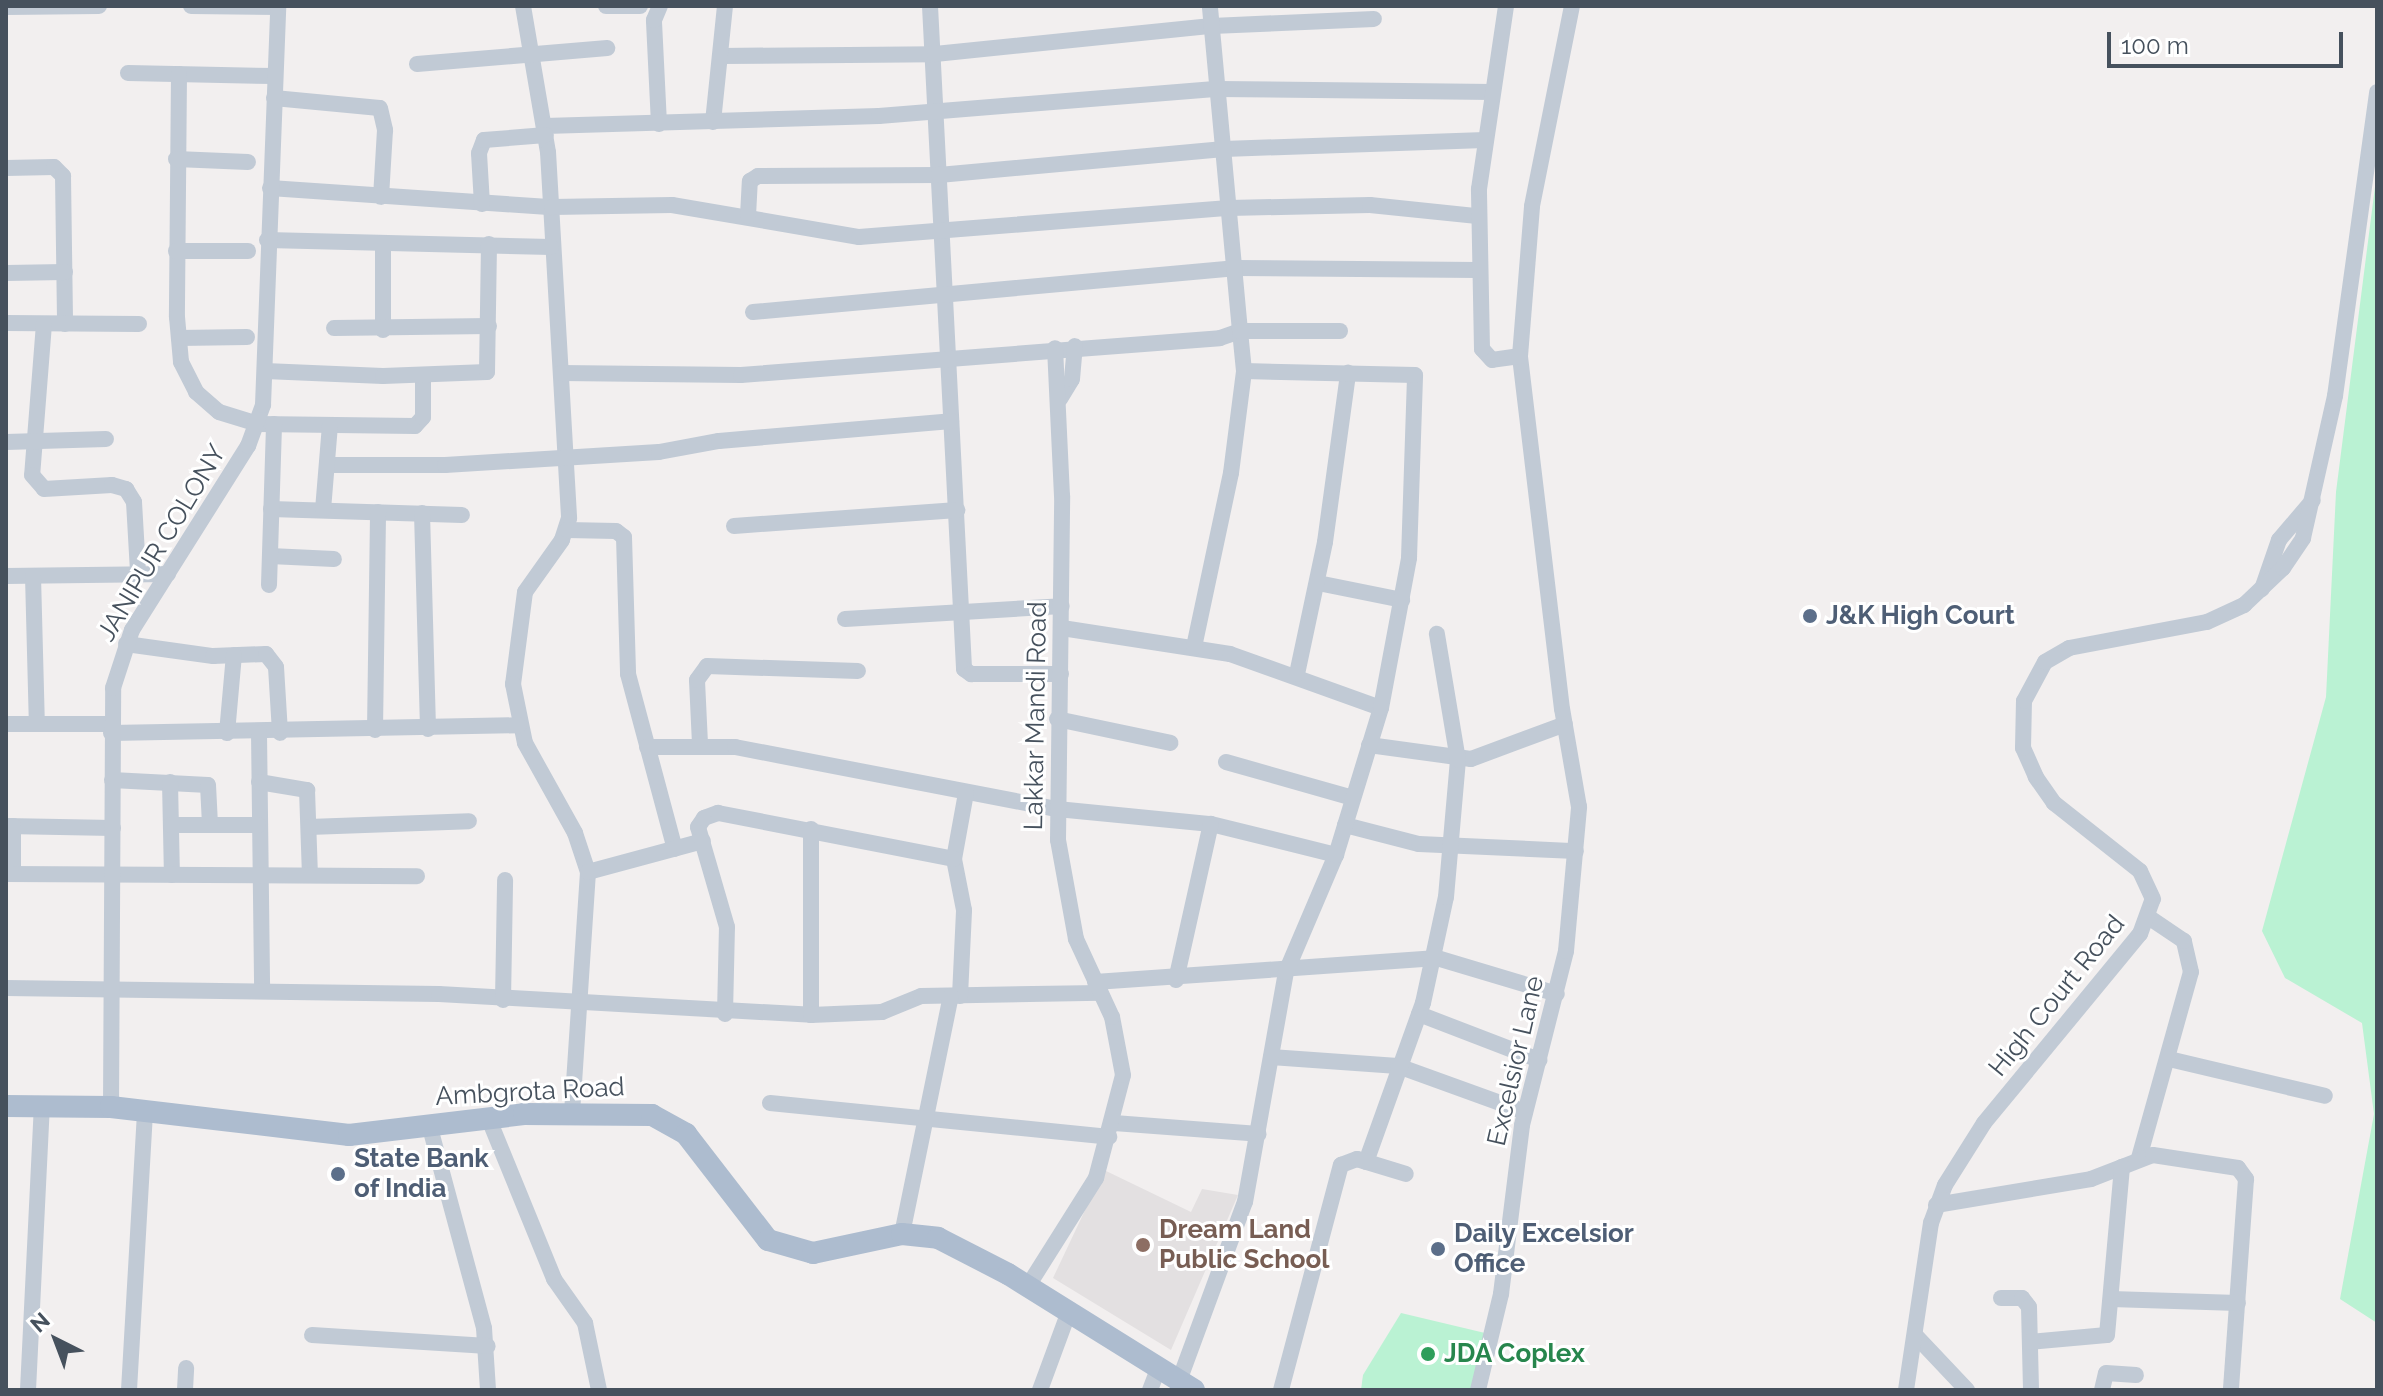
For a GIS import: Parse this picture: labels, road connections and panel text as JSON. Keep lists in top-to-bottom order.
{
  "streets": {
    "main road": ["Ambgrota Road"],
    "street": [
      "JANIPUR COLONY",
      "Lakkar Mandi Road",
      "High Court Road",
      "Excelsior Lane"
    ]
  },
  "crossings": [
    ["JANIPUR COLONY", "Ambgrota Road"],
    ["Lakkar Mandi Road", "Ambgrota Road"]
  ],
  "places": [
    "J&K High Court",
    "State Bank of India",
    "Dream Land Public School",
    "Daily Excelsior Office",
    "JDA Coplex"
  ],
  "scale_bar": "100 m",
  "north": "top left"
}
